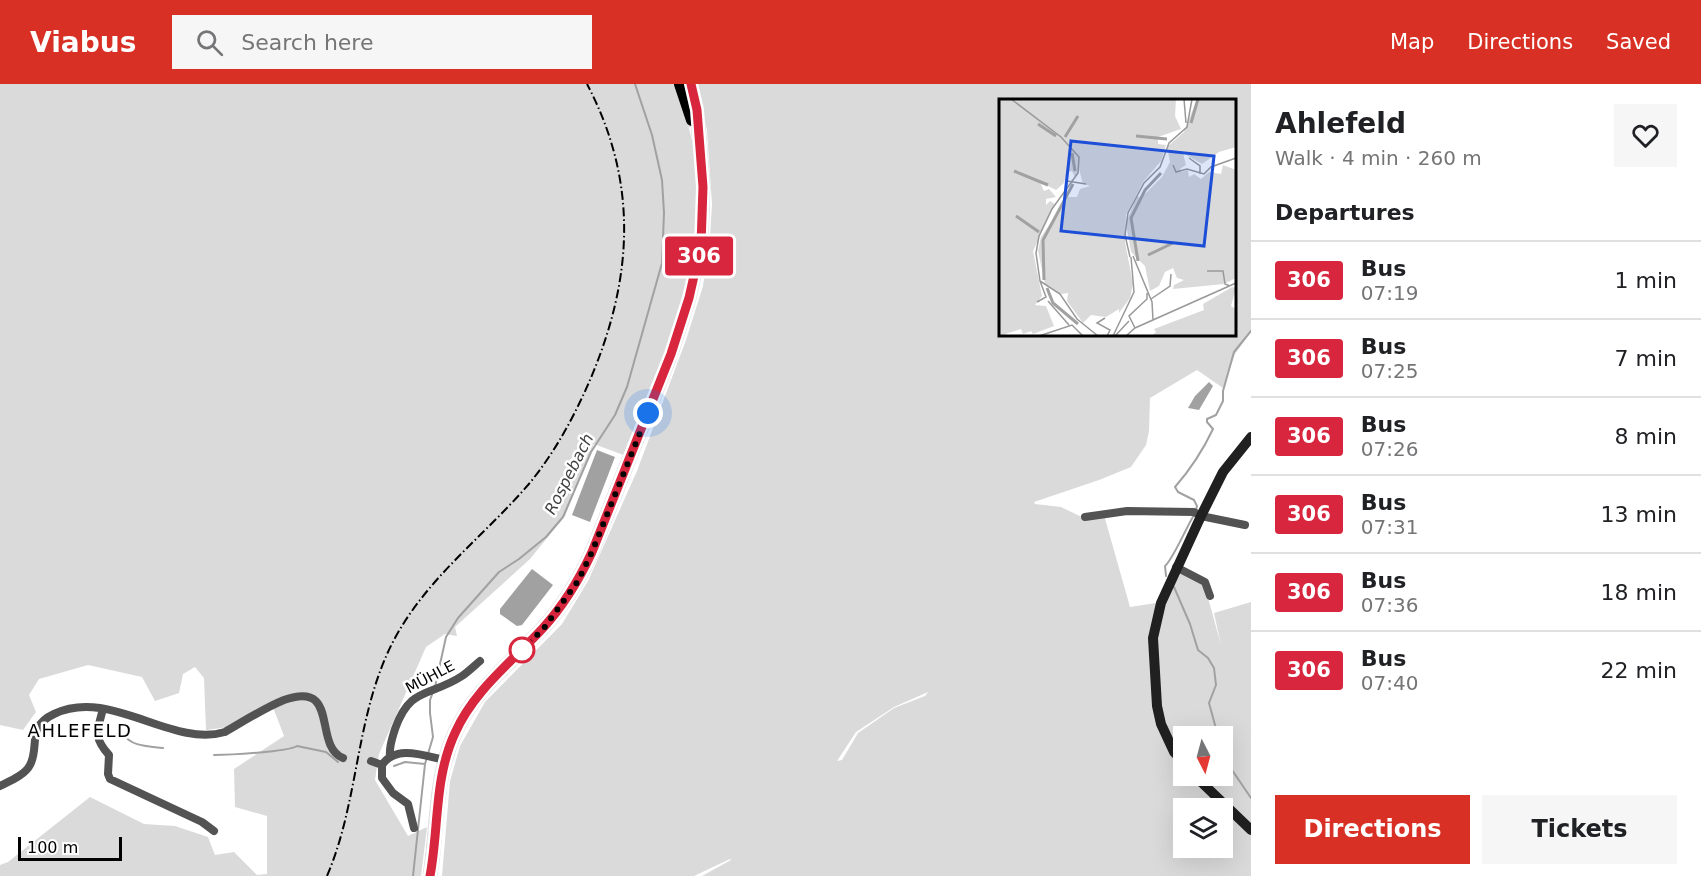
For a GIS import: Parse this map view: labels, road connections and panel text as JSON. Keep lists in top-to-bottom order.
{
  "streets": {
    "street": ["MÜHLE"]
  },
  "districts": ["AHLEFELD"],
  "water": ["Rospebach"],
  "lines": ["bus line 306"],
  "scale_bar": "100 m",
  "north": "bottom",
  "page": {
    "header": "Viabus",
    "search": "Search here",
    "nav": ["Map", "Directions", "Saved"],
    "on_map": "306",
    "heading": [
      ["Ahlefeld", "Walk · 4 min · 260 m"],
      "Departures"
    ],
    "list": [
      {
        "mark": "306",
        "name": "Bus",
        "note": "07:19",
        "value": "1 min"
      },
      {
        "mark": "306",
        "name": "Bus",
        "note": "07:25",
        "value": "7 min"
      },
      {
        "mark": "306",
        "name": "Bus",
        "note": "07:26",
        "value": "8 min"
      },
      {
        "mark": "306",
        "name": "Bus",
        "note": "07:31",
        "value": "13 min"
      },
      {
        "mark": "306",
        "name": "Bus",
        "note": "07:36",
        "value": "18 min"
      },
      {
        "mark": "306",
        "name": "Bus",
        "note": "07:40",
        "value": "22 min"
      }
    ],
    "buttons": ["Directions", "Tickets"],
    "scale": "100 m"
  }
}
